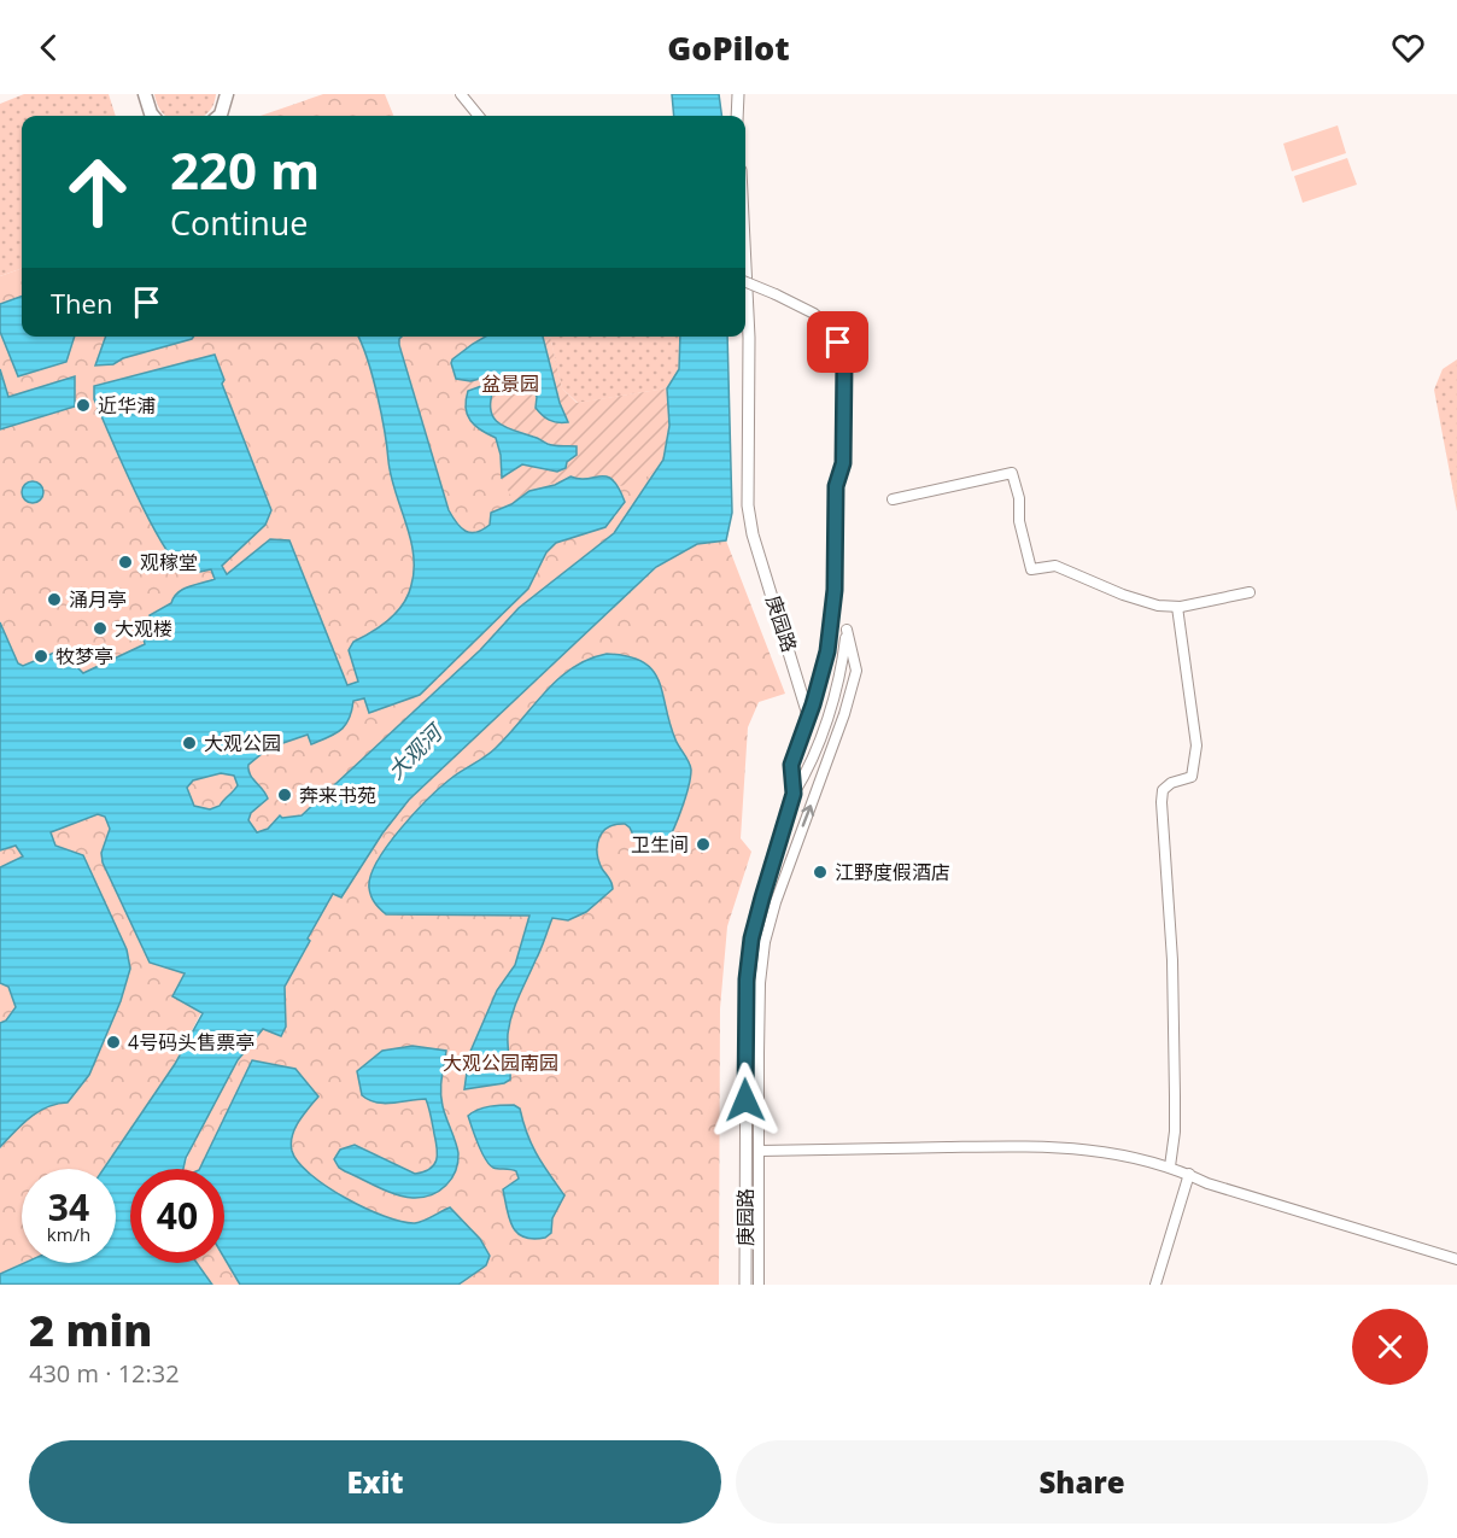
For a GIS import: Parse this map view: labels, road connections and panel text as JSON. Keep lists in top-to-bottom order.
{
  "streets": {
    "street": ["庚园路"]
  },
  "water": ["大观河"],
  "parks": ["盆景园", "大观公园南园"],
  "places": [
    "近华浦",
    "观稼堂",
    "涌月亭",
    "大观楼",
    "牧梦亭",
    "大观公园",
    "奔来书苑",
    "卫生间",
    "江野度假酒店",
    "4号码头售票亭"
  ],
  "page": {
    "header": "GoPilot",
    "turn": ["220 m", "Continue"],
    "then": "Then",
    "speed": "34 km/h",
    "limit": "40",
    "heading": ["2 min", "430 m · 12:32"],
    "buttons": ["Exit", "Share"]
  }
}
